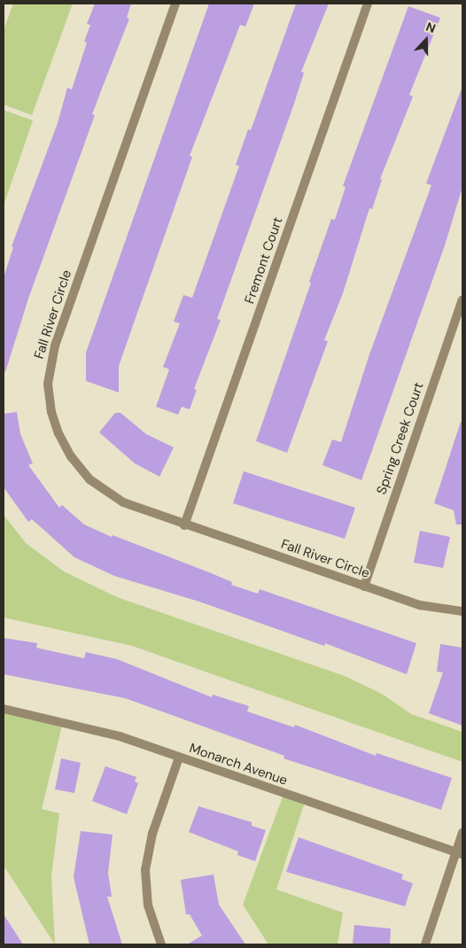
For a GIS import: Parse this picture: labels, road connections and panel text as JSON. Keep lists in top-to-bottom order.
{
  "streets": {
    "street": [
      "Fremont Court",
      "Fall River Circle",
      "Spring Creek Court",
      "Monarch Avenue"
    ]
  },
  "crossings": [
    ["Fremont Court", "Fall River Circle"],
    ["Fall River Circle", "Spring Creek Court"]
  ],
  "north": "top"
}
